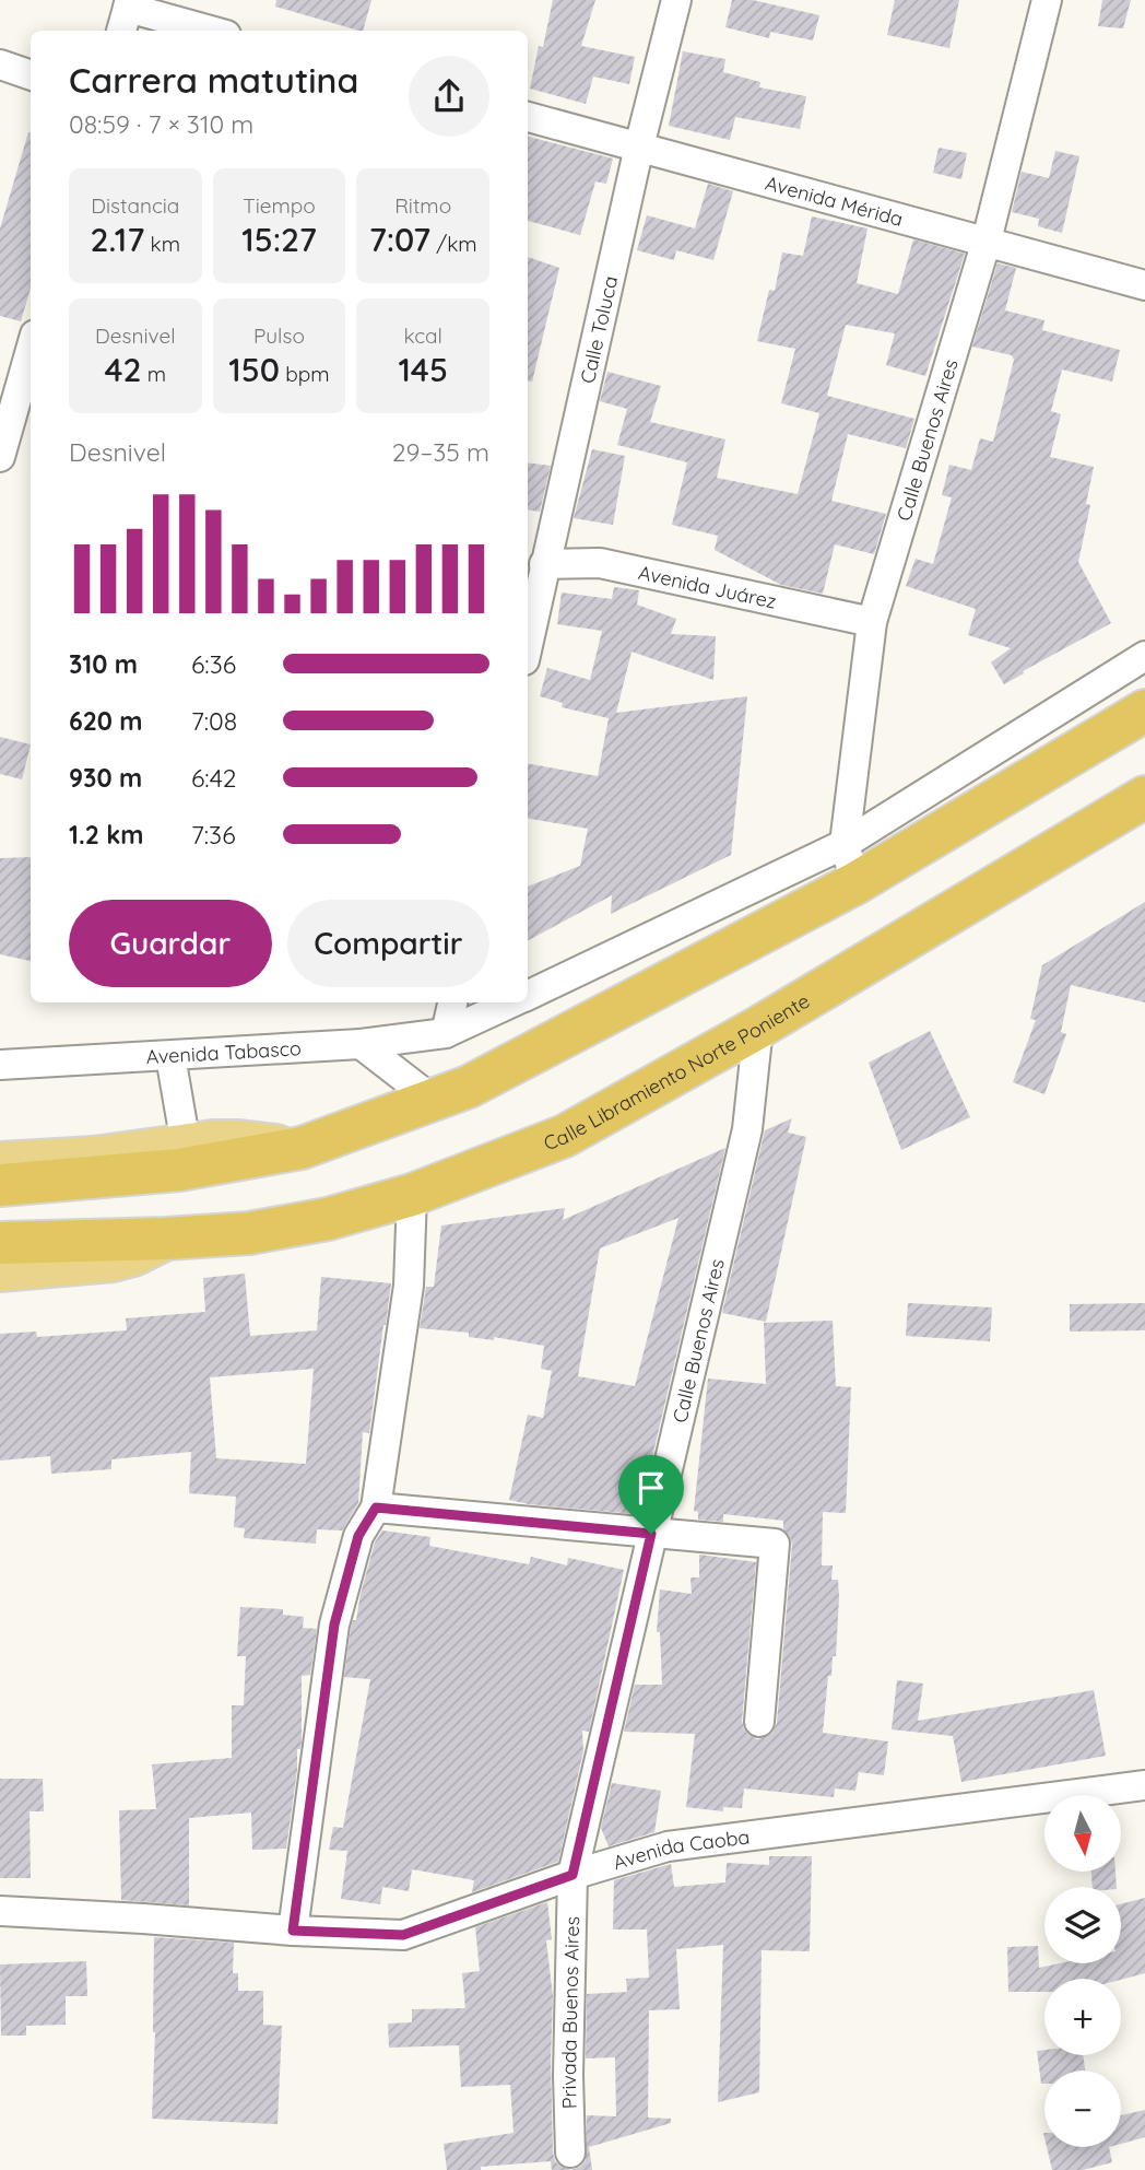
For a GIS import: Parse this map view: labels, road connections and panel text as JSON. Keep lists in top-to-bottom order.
{
  "streets": {
    "highway": ["Calle Libramiento Norte Poniente"],
    "street": [
      "Avenida Mérida",
      "Calle Toluca",
      "Calle Buenos Aires",
      "Avenida Juárez",
      "Avenida Tabasco",
      "Avenida Caoba",
      "Privada Buenos Aires"
    ]
  },
  "crossings": [
    ["Avenida Mérida", "Calle Toluca"],
    ["Avenida Mérida", "Calle Buenos Aires"],
    ["Calle Toluca", "Avenida Juárez"],
    ["Calle Buenos Aires", "Avenida Juárez"],
    ["Calle Buenos Aires", "Avenida Tabasco"],
    ["Calle Buenos Aires", "Calle Libramiento Norte Poniente"],
    ["Calle Buenos Aires", "Avenida Caoba"],
    ["Calle Buenos Aires", "Privada Buenos Aires"],
    ["Avenida Caoba", "Privada Buenos Aires"]
  ],
  "north": "bottom",
  "page": {
    "heading": ["Carrera matutina", "08:59 · 7 × 310 m"],
    "stats": [
      ["Distancia", "2.17 km"],
      ["Tiempo", "15:27"],
      ["Ritmo", "7:07 /km"],
      ["Desnivel", "42 m"],
      ["Pulso", "150 bpm"],
      ["kcal", "145"]
    ],
    "chart": ["Desnivel", "29–35 m"],
    "list": [
      {
        "name": "310 m",
        "note": "6:36"
      },
      {
        "name": "620 m",
        "note": "7:08"
      },
      {
        "name": "930 m",
        "note": "6:42"
      },
      {
        "name": "1.2 km",
        "note": "7:36"
      }
    ],
    "buttons": ["Guardar", "Compartir"],
    "map_buttons": ["+", "−"]
  }
}
